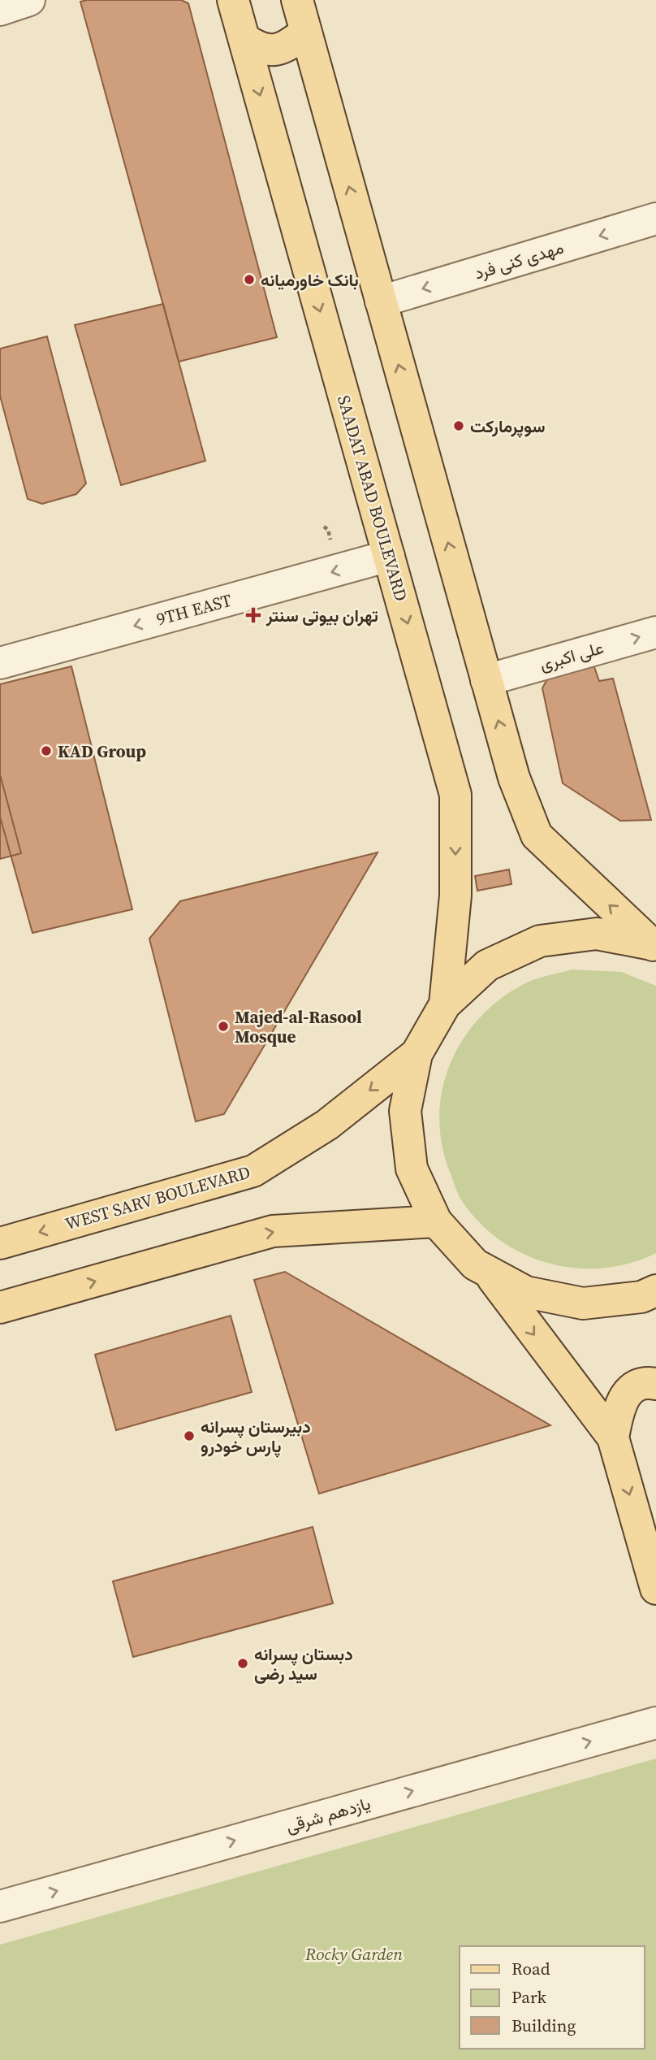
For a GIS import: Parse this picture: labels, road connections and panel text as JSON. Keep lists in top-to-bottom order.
{
  "streets": {
    "main road": ["SAADAT ABAD BOULEVARD", "WEST SARV BOULEVARD"],
    "street": [
      "مهدی کنی فرد",
      "9TH EAST",
      "علی اکبری",
      "یازدهم شرقی"
    ]
  },
  "crossings": [
    ["SAADAT ABAD BOULEVARD", "9TH EAST"]
  ],
  "one_way": [
    "مهدی کنی فرد",
    "9TH EAST",
    "علی اکبری",
    "یازدهم شرقی"
  ],
  "parks": ["Rocky Garden"],
  "places": {
    "other": [
      "بانک خاورمیانه",
      "سوپرمارکت",
      "KAD Group",
      "Majed-al-Rasool Mosque",
      "دبیرستان پسرانه پارس خودرو",
      "دبستان پسرانه سید رضی"
    ],
    "health": ["تهران بیوتی سنتر"]
  },
  "legend": ["Road", "Park", "Building"]
}
